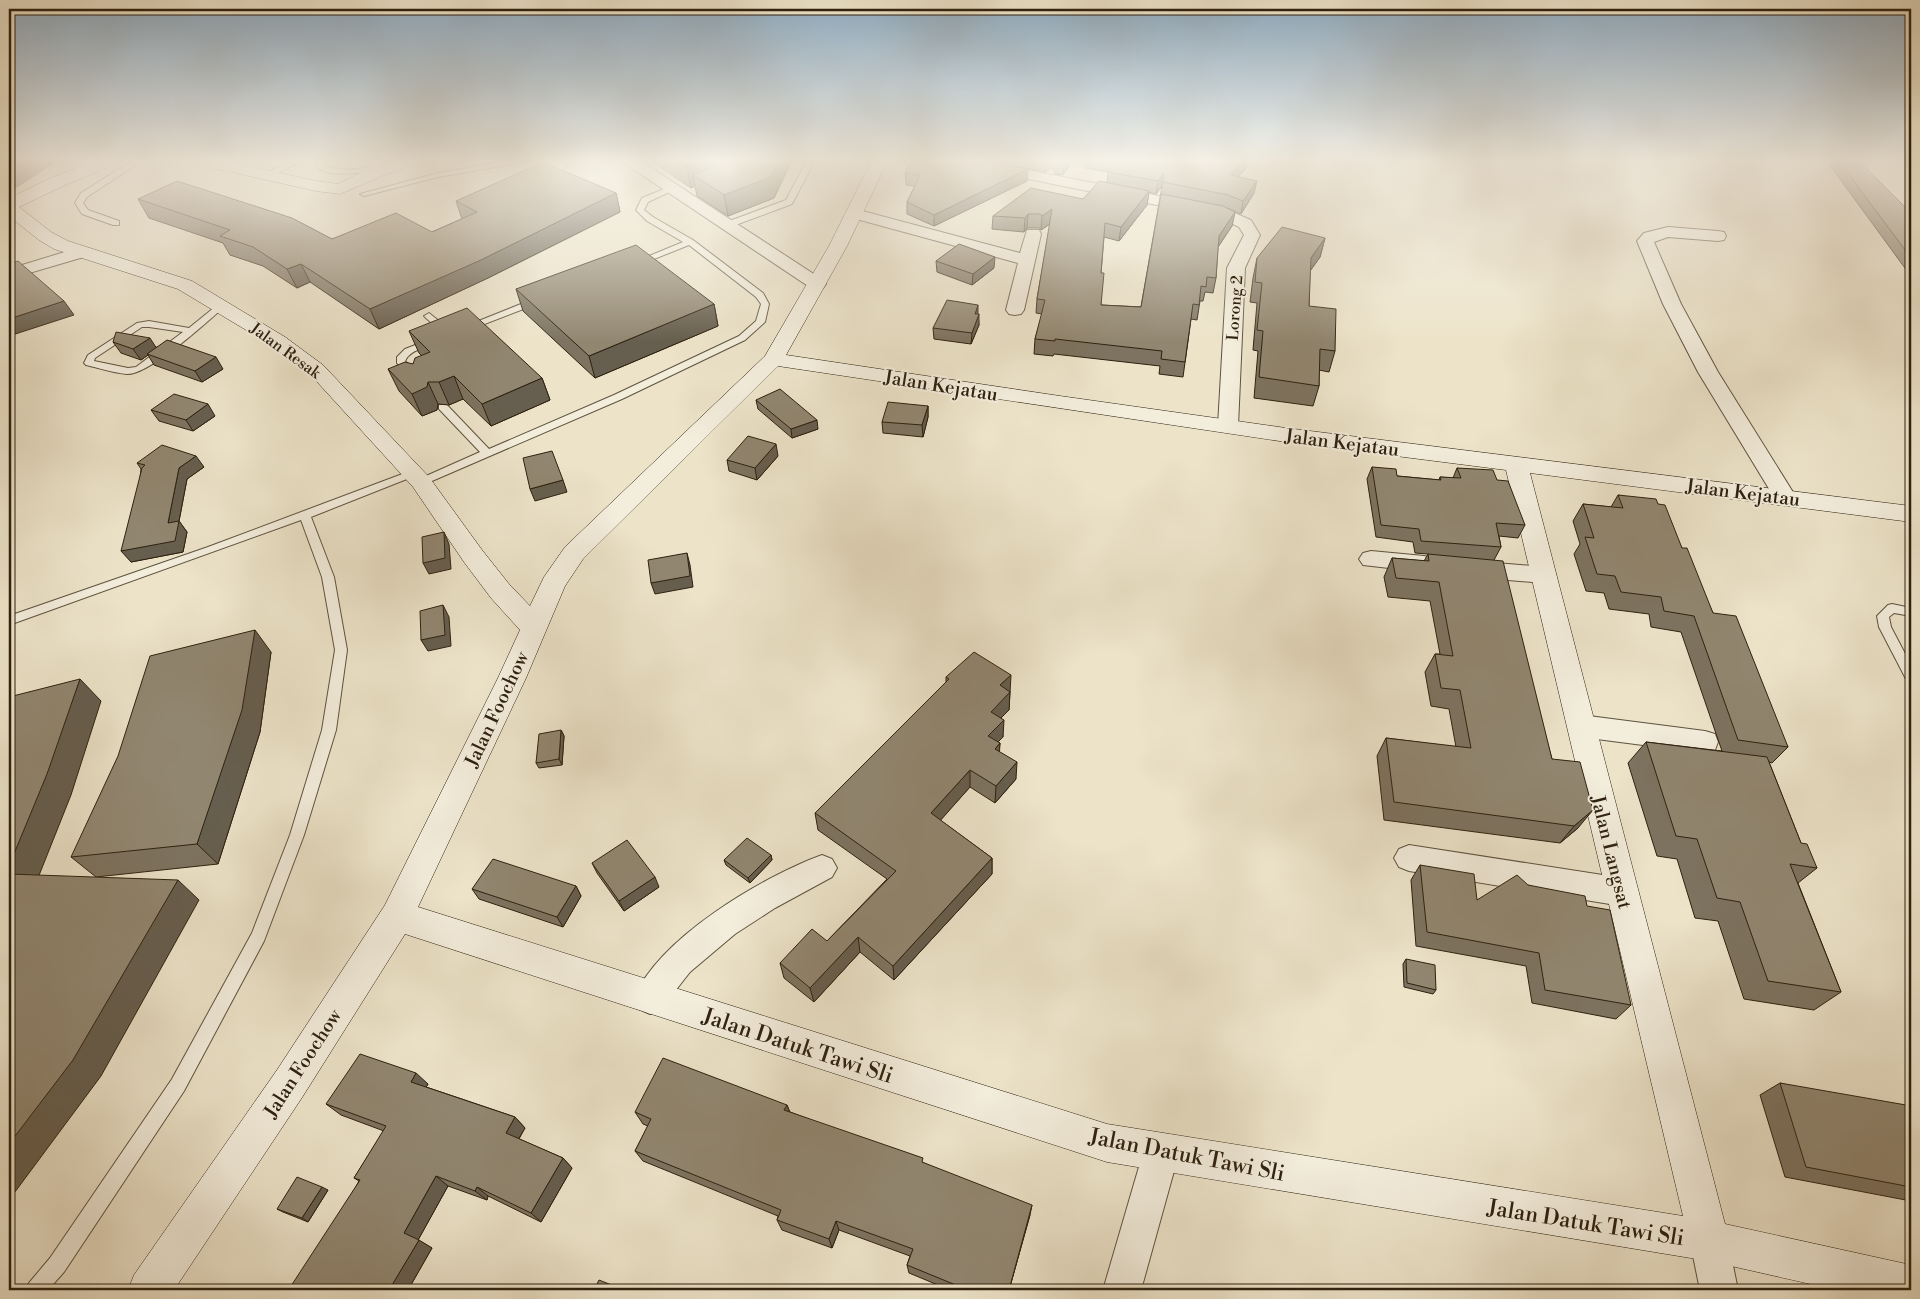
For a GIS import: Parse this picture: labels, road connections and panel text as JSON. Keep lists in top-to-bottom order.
{
  "streets": {
    "street": [
      "Lorong 2",
      "Jalan Resak",
      "Jalan Kejatau",
      "Jalan Foochow",
      "Jalan Langsat",
      "Jalan Datuk Tawi Sli"
    ]
  },
  "crossings": [
    ["Lorong 2", "Jalan Kejatau"],
    ["Jalan Resak", "Jalan Foochow"],
    ["Jalan Kejatau", "Jalan Foochow"],
    ["Jalan Kejatau", "Jalan Langsat"],
    ["Jalan Foochow", "Jalan Datuk Tawi Sli"],
    ["Jalan Langsat", "Jalan Datuk Tawi Sli"]
  ]
}
